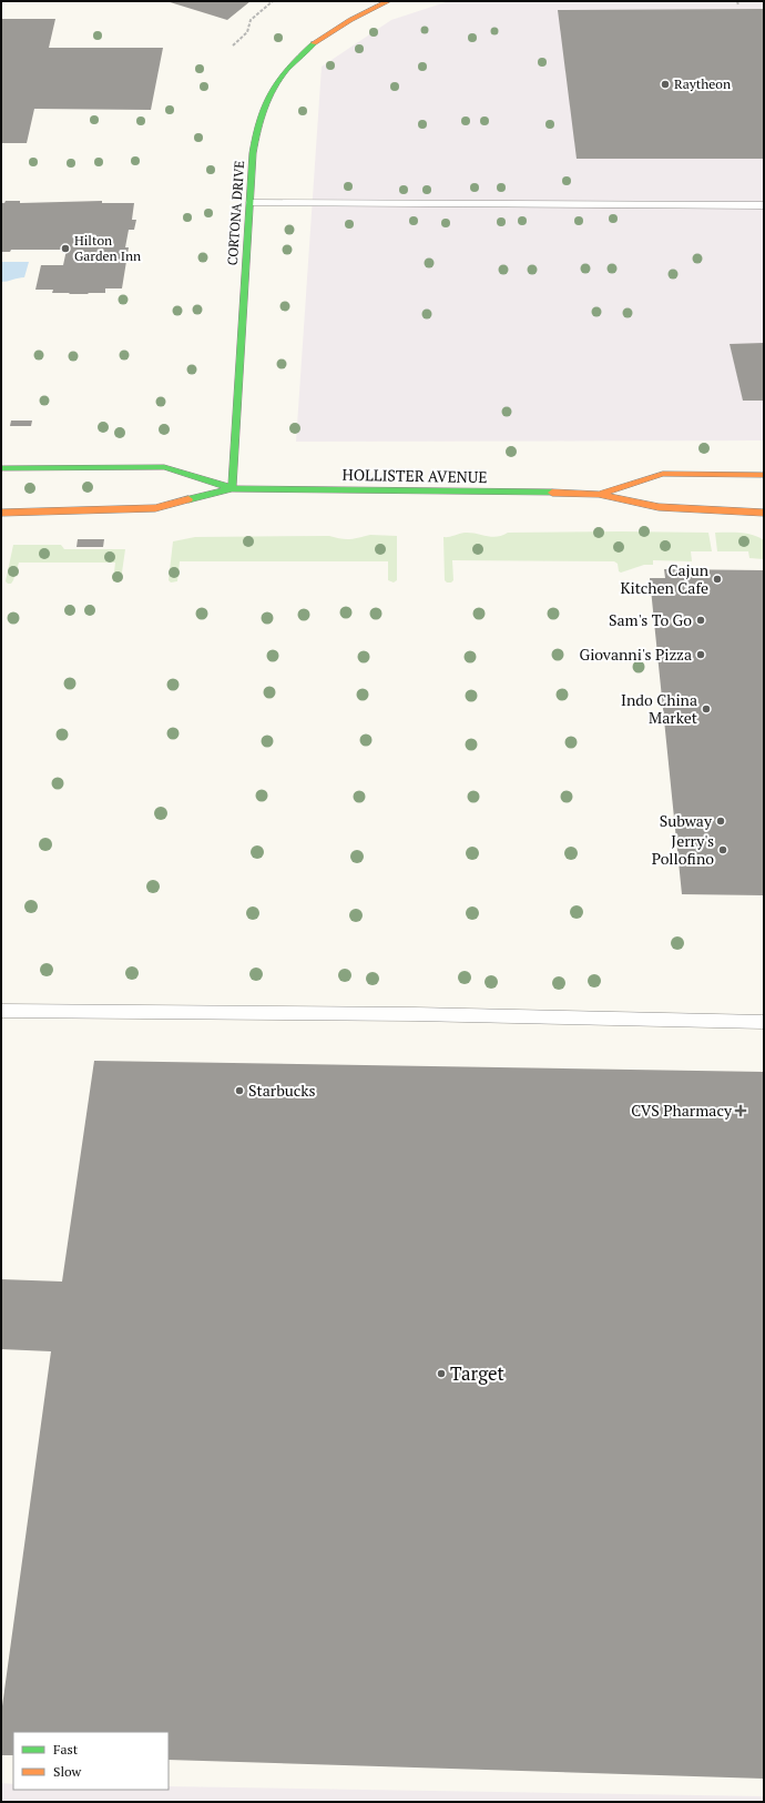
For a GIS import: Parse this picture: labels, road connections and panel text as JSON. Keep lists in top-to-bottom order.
{
  "streets": {
    "main road": ["CORTONA DRIVE", "HOLLISTER AVENUE"]
  },
  "crossings": [
    ["CORTONA DRIVE", "HOLLISTER AVENUE"]
  ],
  "places": {
    "other": [
      "Raytheon",
      "Hilton Garden Inn",
      "Cajun Kitchen Cafe",
      "Sam's To Go",
      "Giovanni's Pizza",
      "Indo China Market",
      "Subway",
      "Jerry's Pollofino",
      "Starbucks",
      "Target"
    ],
    "health": ["CVS Pharmacy"]
  },
  "legend": ["Fast", "Slow"]
}
